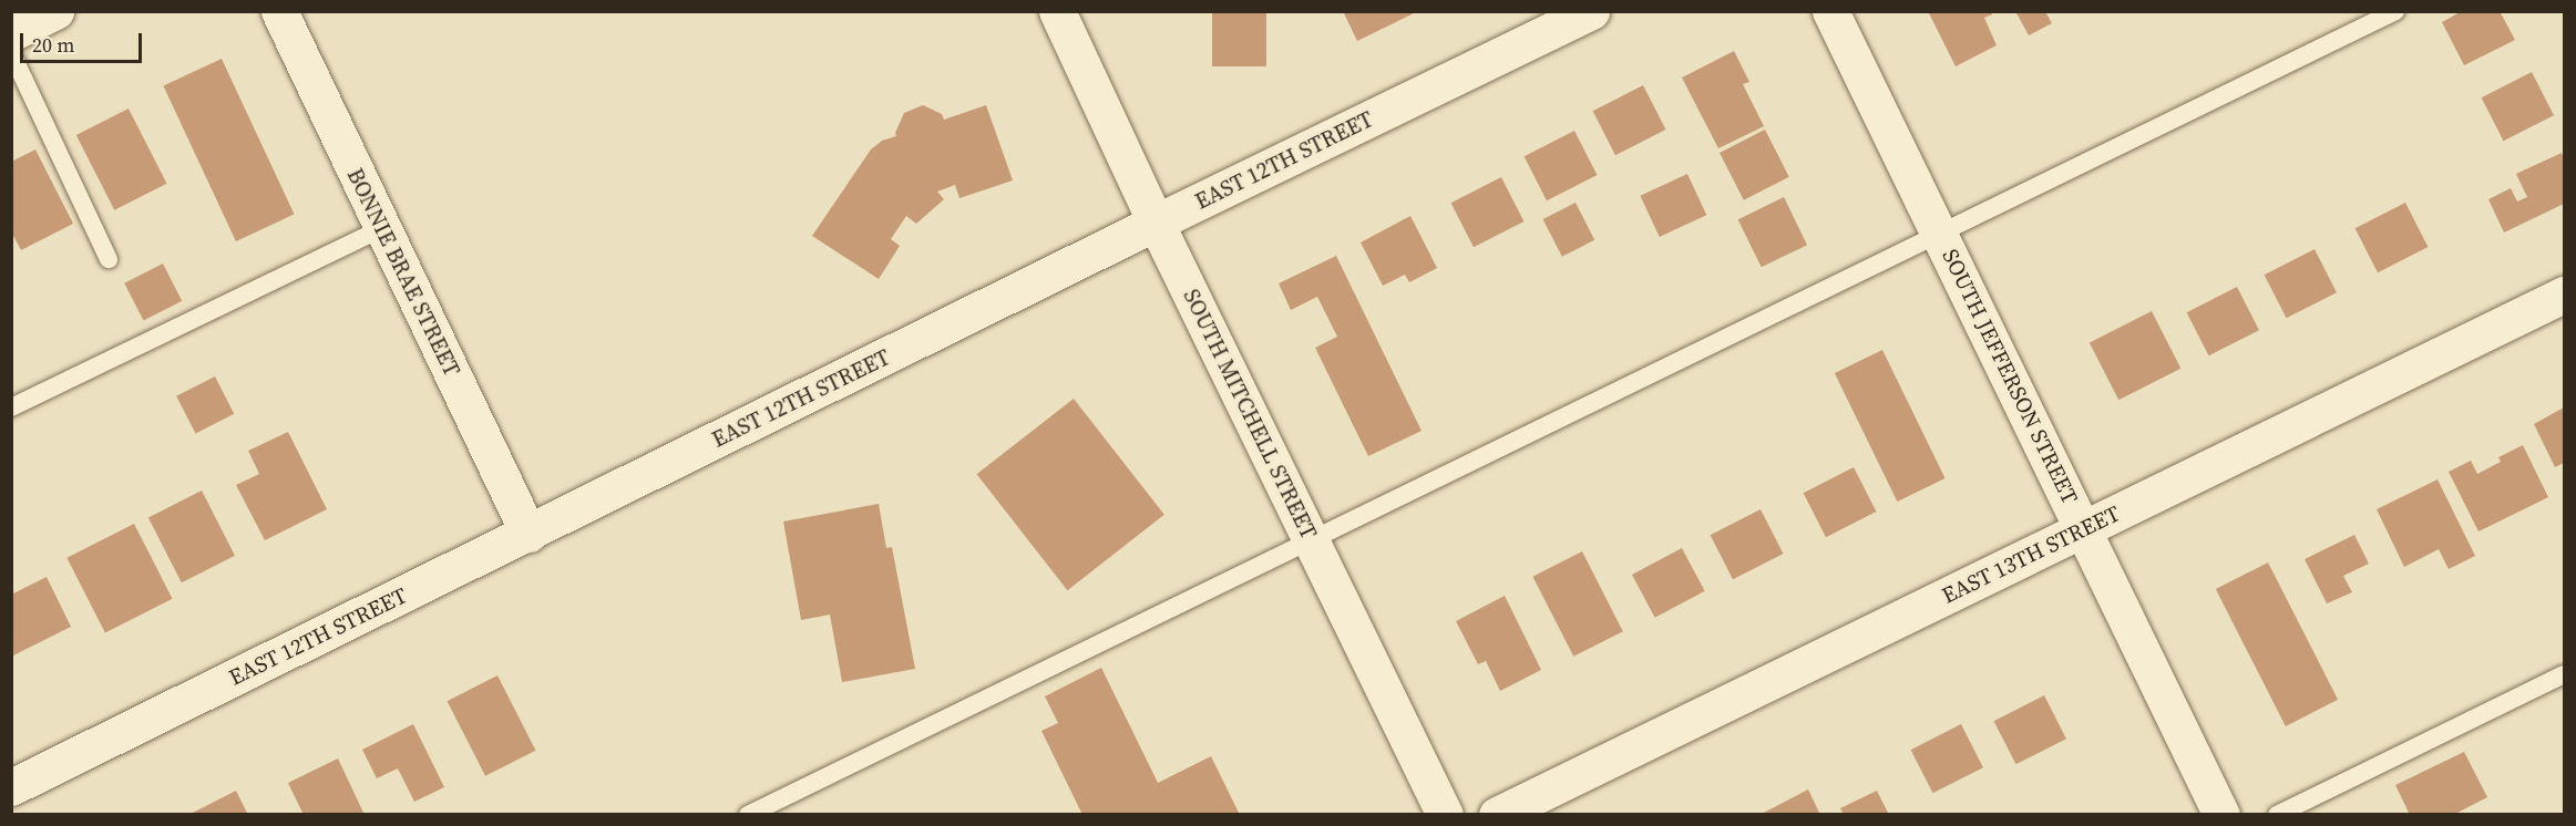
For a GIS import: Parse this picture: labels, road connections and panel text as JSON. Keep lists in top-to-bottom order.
{
  "streets": {
    "street": [
      "EAST 12TH STREET",
      "BONNIE BRAE STREET",
      "SOUTH JEFFERSON STREET",
      "SOUTH MITCHELL STREET",
      "EAST 13TH STREET"
    ]
  },
  "crossings": [
    ["EAST 12TH STREET", "BONNIE BRAE STREET"],
    ["EAST 12TH STREET", "SOUTH MITCHELL STREET"],
    ["SOUTH JEFFERSON STREET", "EAST 13TH STREET"]
  ],
  "scale_bar": "20 m"
}
